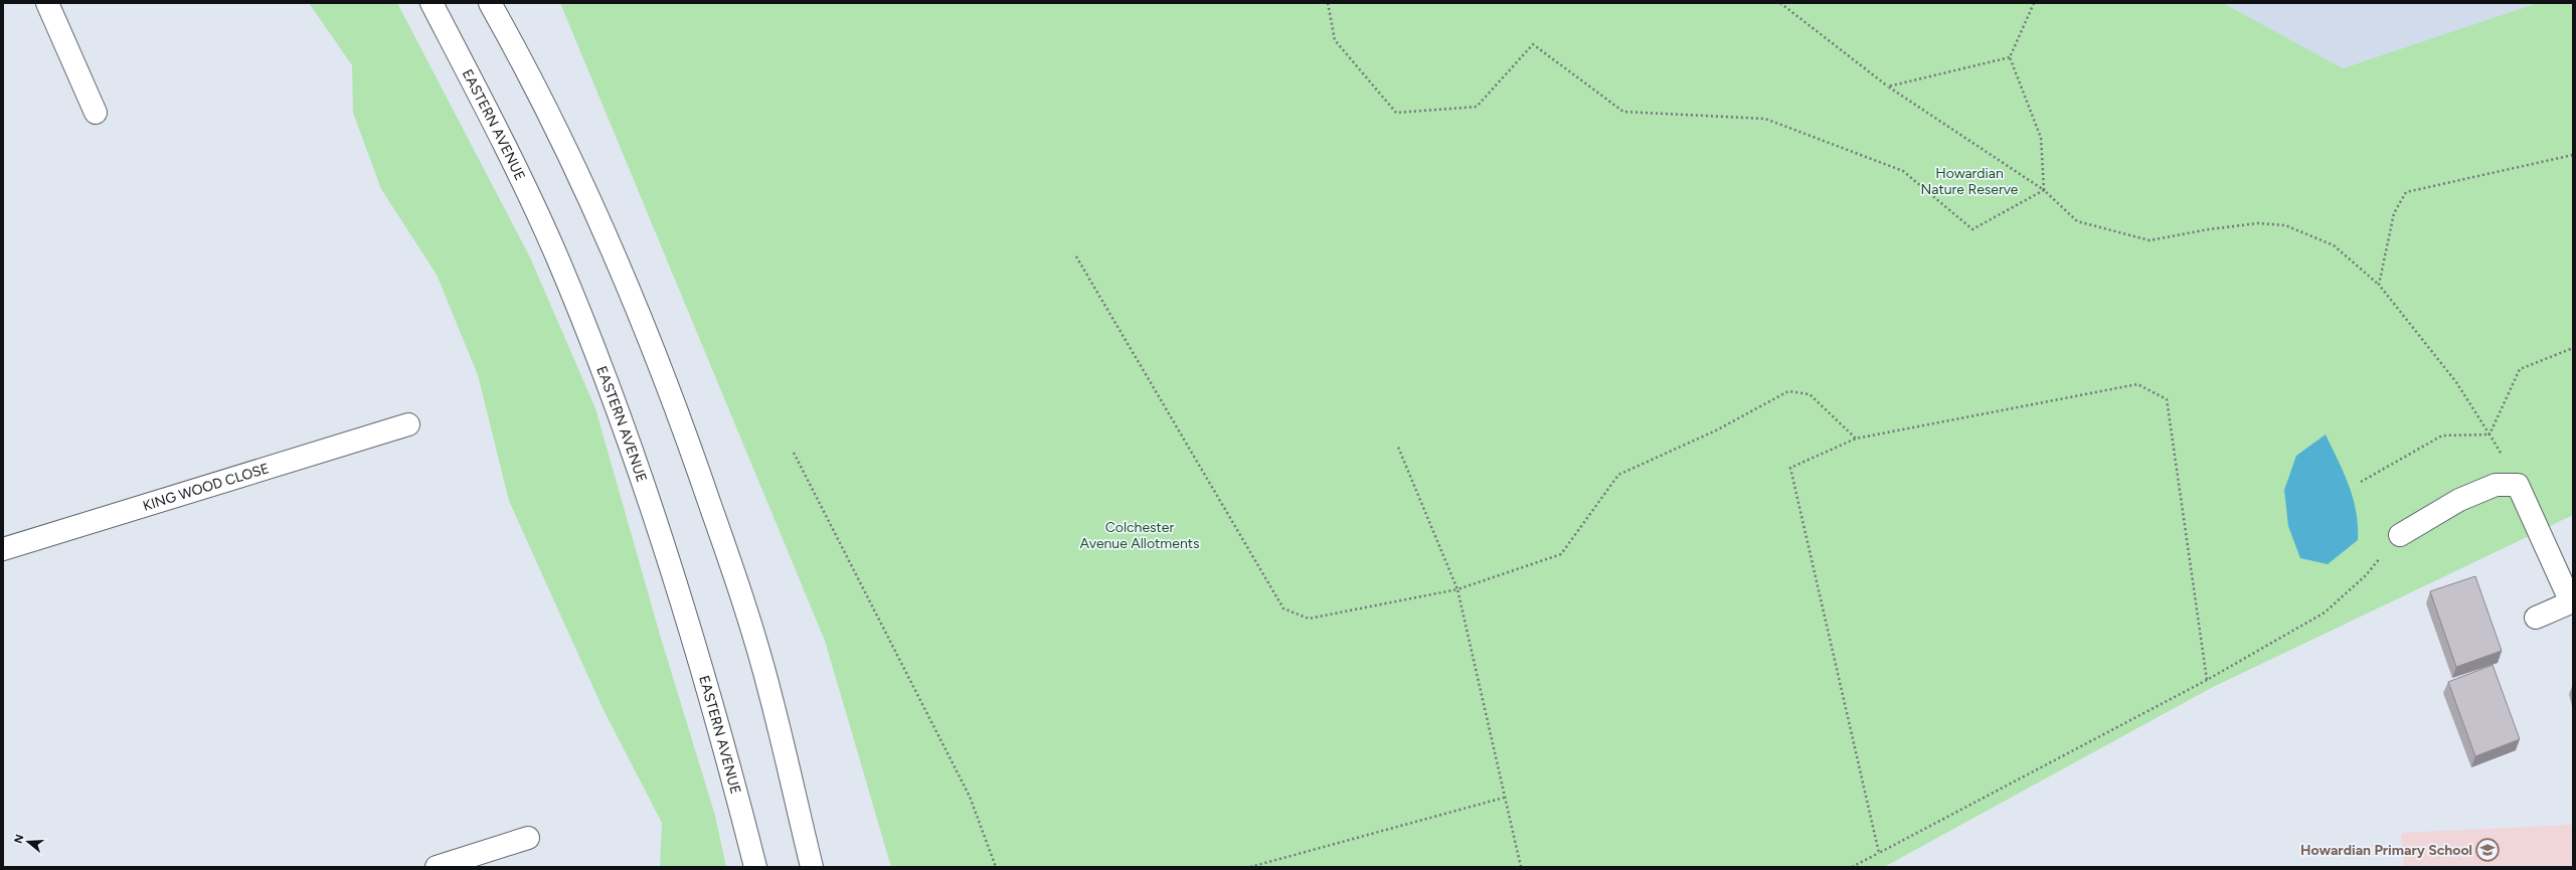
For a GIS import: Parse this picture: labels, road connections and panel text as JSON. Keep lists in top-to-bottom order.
{
  "streets": {
    "main road": ["EASTERN AVENUE", "KING WOOD CLOSE"]
  },
  "parks": ["Howardian Nature Reserve", "Colchester Avenue Allotments"],
  "places": {
    "school or university": ["Howardian Primary School"]
  },
  "north": "left"
}
